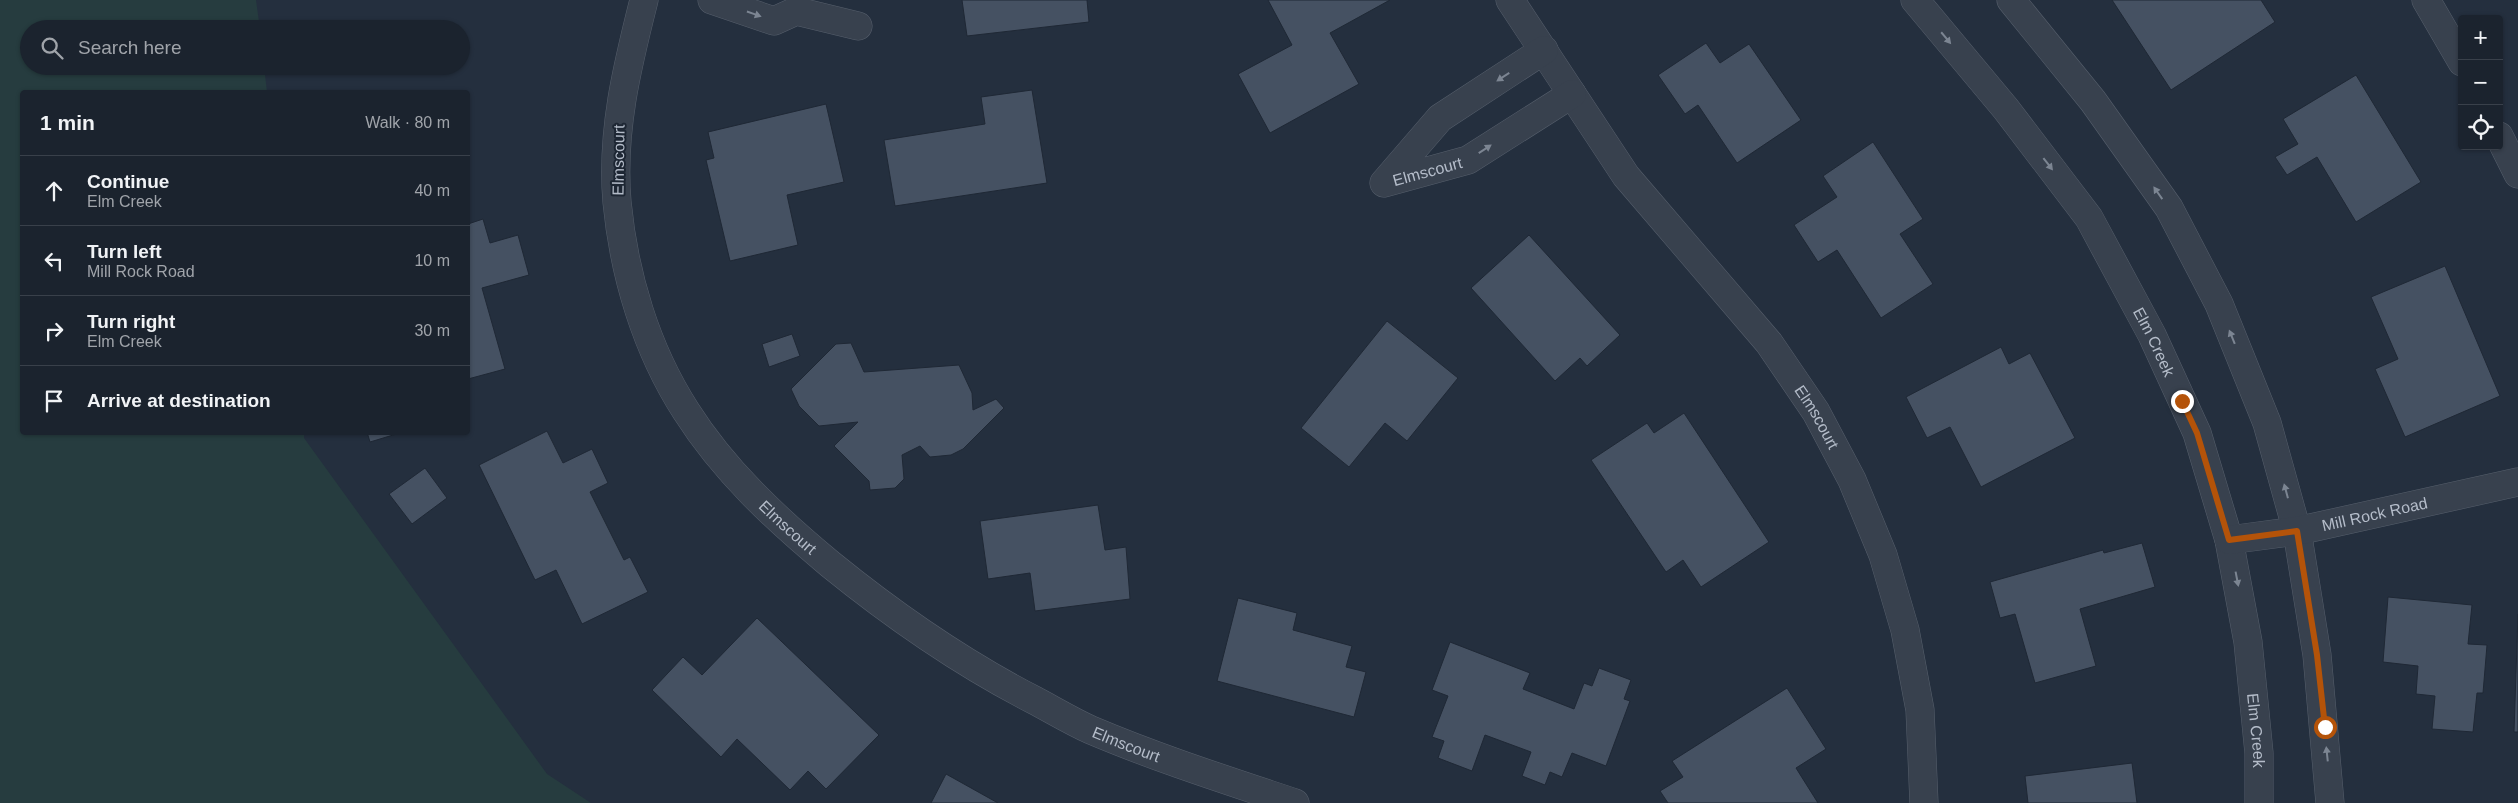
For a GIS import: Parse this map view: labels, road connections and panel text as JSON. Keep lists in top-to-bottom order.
{
  "streets": {
    "street": ["Elmscourt", "Elm Creek", "Mill Rock Road"]
  },
  "crossings": [
    ["Elm Creek", "Mill Rock Road"]
  ],
  "page": {
    "map_buttons": ["+", "−"],
    "search": "Search here",
    "heading": ["1 min", "Walk · 80 m"],
    "list": [
      ["Continue", "Elm Creek", "40 m"],
      ["Turn left", "Mill Rock Road", "10 m"],
      ["Turn right", "Elm Creek", "30 m"],
      "Arrive at destination"
    ]
  }
}
